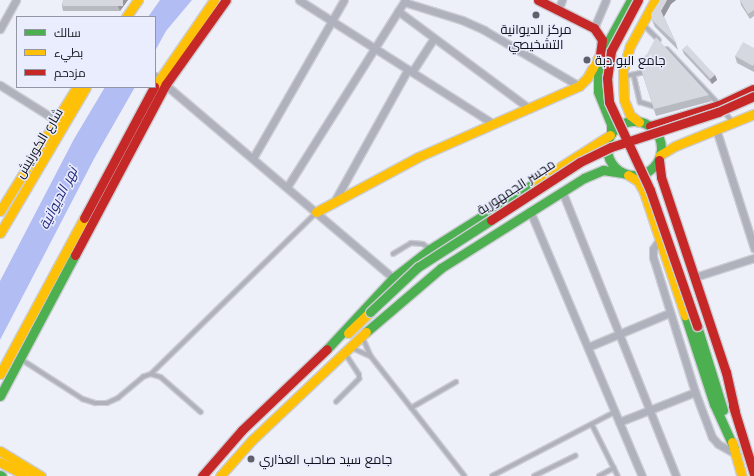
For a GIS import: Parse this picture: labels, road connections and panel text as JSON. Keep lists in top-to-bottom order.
{
  "streets": {
    "main road": ["شارع الكورنيش", "مجسر الجمهورية"]
  },
  "water": ["نهر الديوانية"],
  "places": ["مركز الديوانية التشخيصي", "جامع البو دبة", "جامع سيد صاحب العذاري"],
  "legend": ["سالك", "بطيء", "مزدحم"]
}
